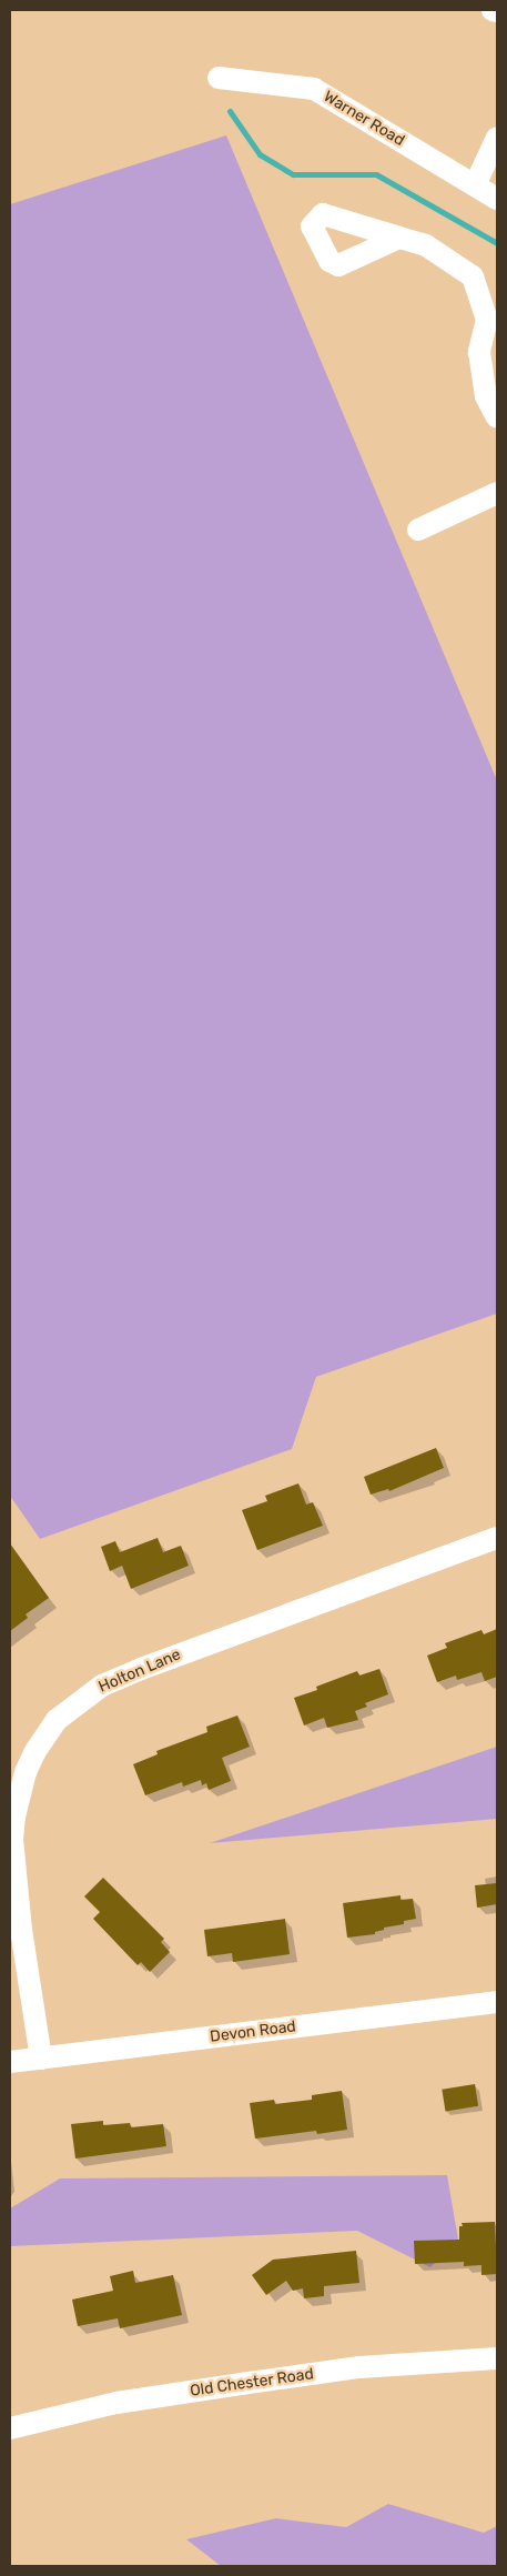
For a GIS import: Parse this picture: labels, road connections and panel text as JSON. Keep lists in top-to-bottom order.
{
  "streets": {
    "street": [
      "Warner Road",
      "Holton Lane",
      "Devon Road",
      "Old Chester Road"
    ]
  },
  "crossings": [
    ["Holton Lane", "Devon Road"]
  ]
}
